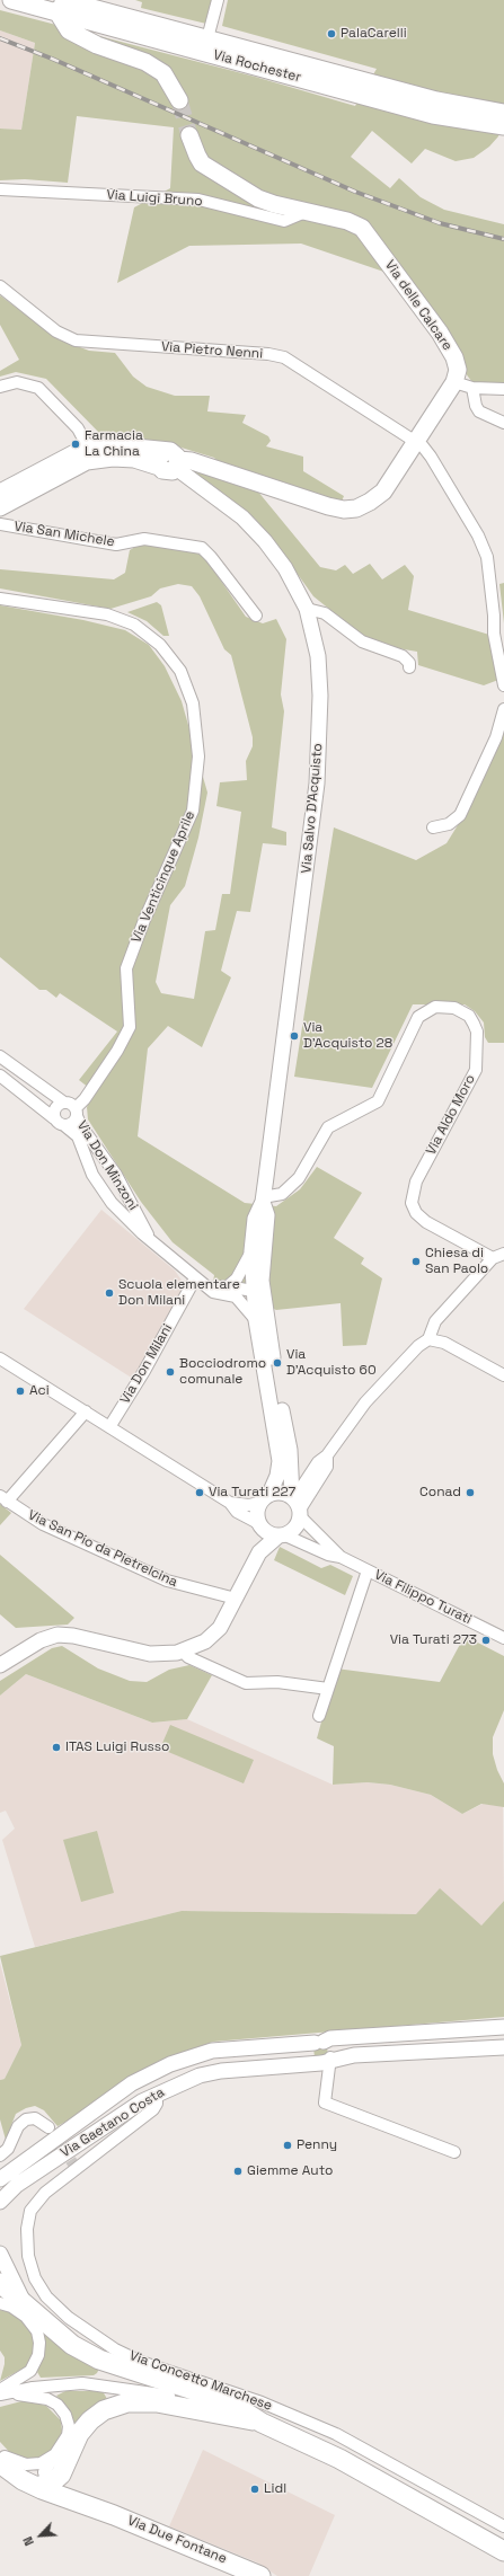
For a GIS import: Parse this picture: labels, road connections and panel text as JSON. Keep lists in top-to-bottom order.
{
  "streets": {
    "main road": ["Via Rochester", "Via delle Calcare", "Via Due Fontane"],
    "street": [
      "Via Luigi Bruno",
      "Via Pietro Nenni",
      "Via San Michele",
      "Via Salvo D'Acquisto",
      "Via Venticinque Aprile",
      "Via Aldo Moro",
      "Via Don Minzoni",
      "Via Don Milani",
      "Via San Pio da Pietrelcina",
      "Via Filippo Turati",
      "Via Gaetano Costa",
      "Via Concetto Marchese"
    ]
  },
  "crossings": [
    ["Via Luigi Bruno", "Via delle Calcare"],
    ["Via Salvo D'Acquisto", "Via Aldo Moro"],
    ["Via Venticinque Aprile", "Via Don Minzoni"],
    ["Via Don Minzoni", "Via Don Milani"],
    ["Via Gaetano Costa", "Via Concetto Marchese"]
  ],
  "places": [
    "PalaCarelli",
    "Farmacia La China",
    "Via D'Acquisto 28",
    "Chiesa di San Paolo",
    "Scuola elementare Don Milani",
    "Via D'Acquisto 60",
    "Bocciodromo comunale",
    "Aci",
    "Via Turati 227",
    "Conad",
    "Via Turati 273",
    "ITAS Luigi Russo",
    "Penny",
    "Giemme Auto",
    "Lidl"
  ],
  "north": "bottom left"
}
